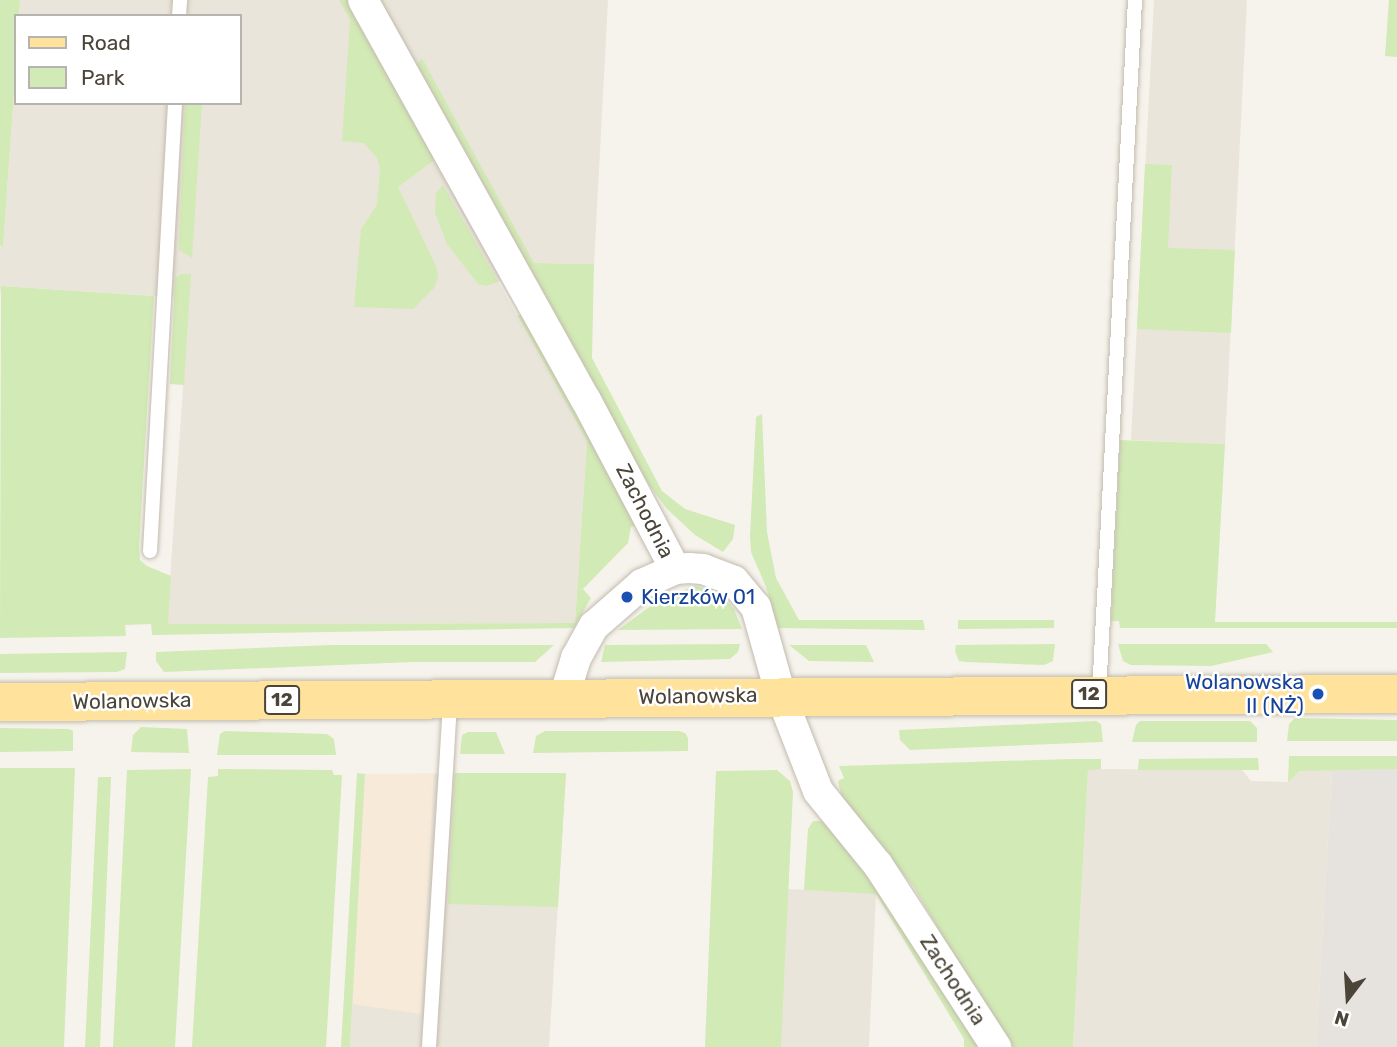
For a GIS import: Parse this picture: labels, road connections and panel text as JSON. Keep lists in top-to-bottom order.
{
  "streets": {
    "main road": ["12", "Wolanowska"],
    "street": ["Zachodnia"]
  },
  "crossings": [
    ["Zachodnia", "Wolanowska"]
  ],
  "places": ["Kierzków 01", "Wolanowska II (NŻ)"],
  "legend": ["Road", "Park"],
  "north": "bottom"
}
